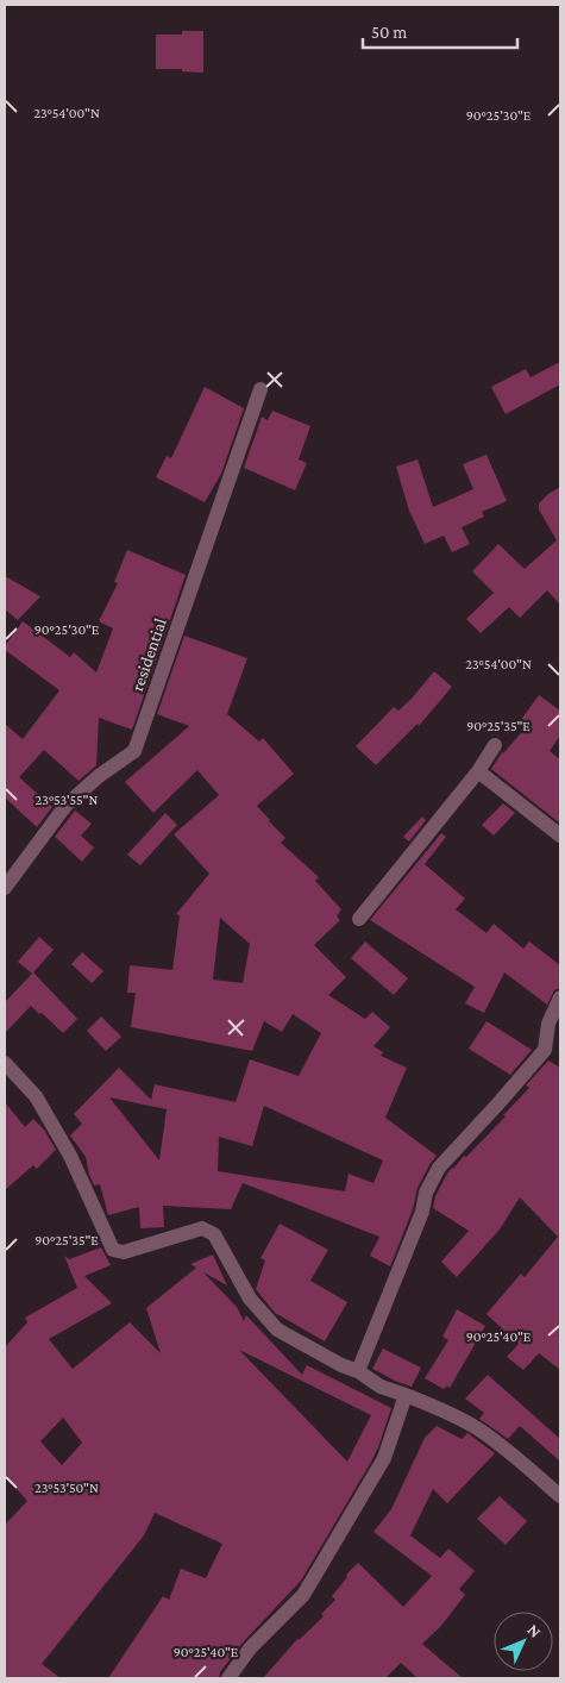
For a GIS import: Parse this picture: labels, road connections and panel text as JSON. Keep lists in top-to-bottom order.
{
  "streets": {
    "street": ["residential"]
  },
  "scale_bar": "50 m",
  "north": "top right",
  "coordinates": [
    "23°54'00\"N",
    "90°25'30\"E",
    "90°25'35\"E",
    "23°53'55\"N",
    "90°25'40\"E",
    "23°53'50\"N"
  ]
}
